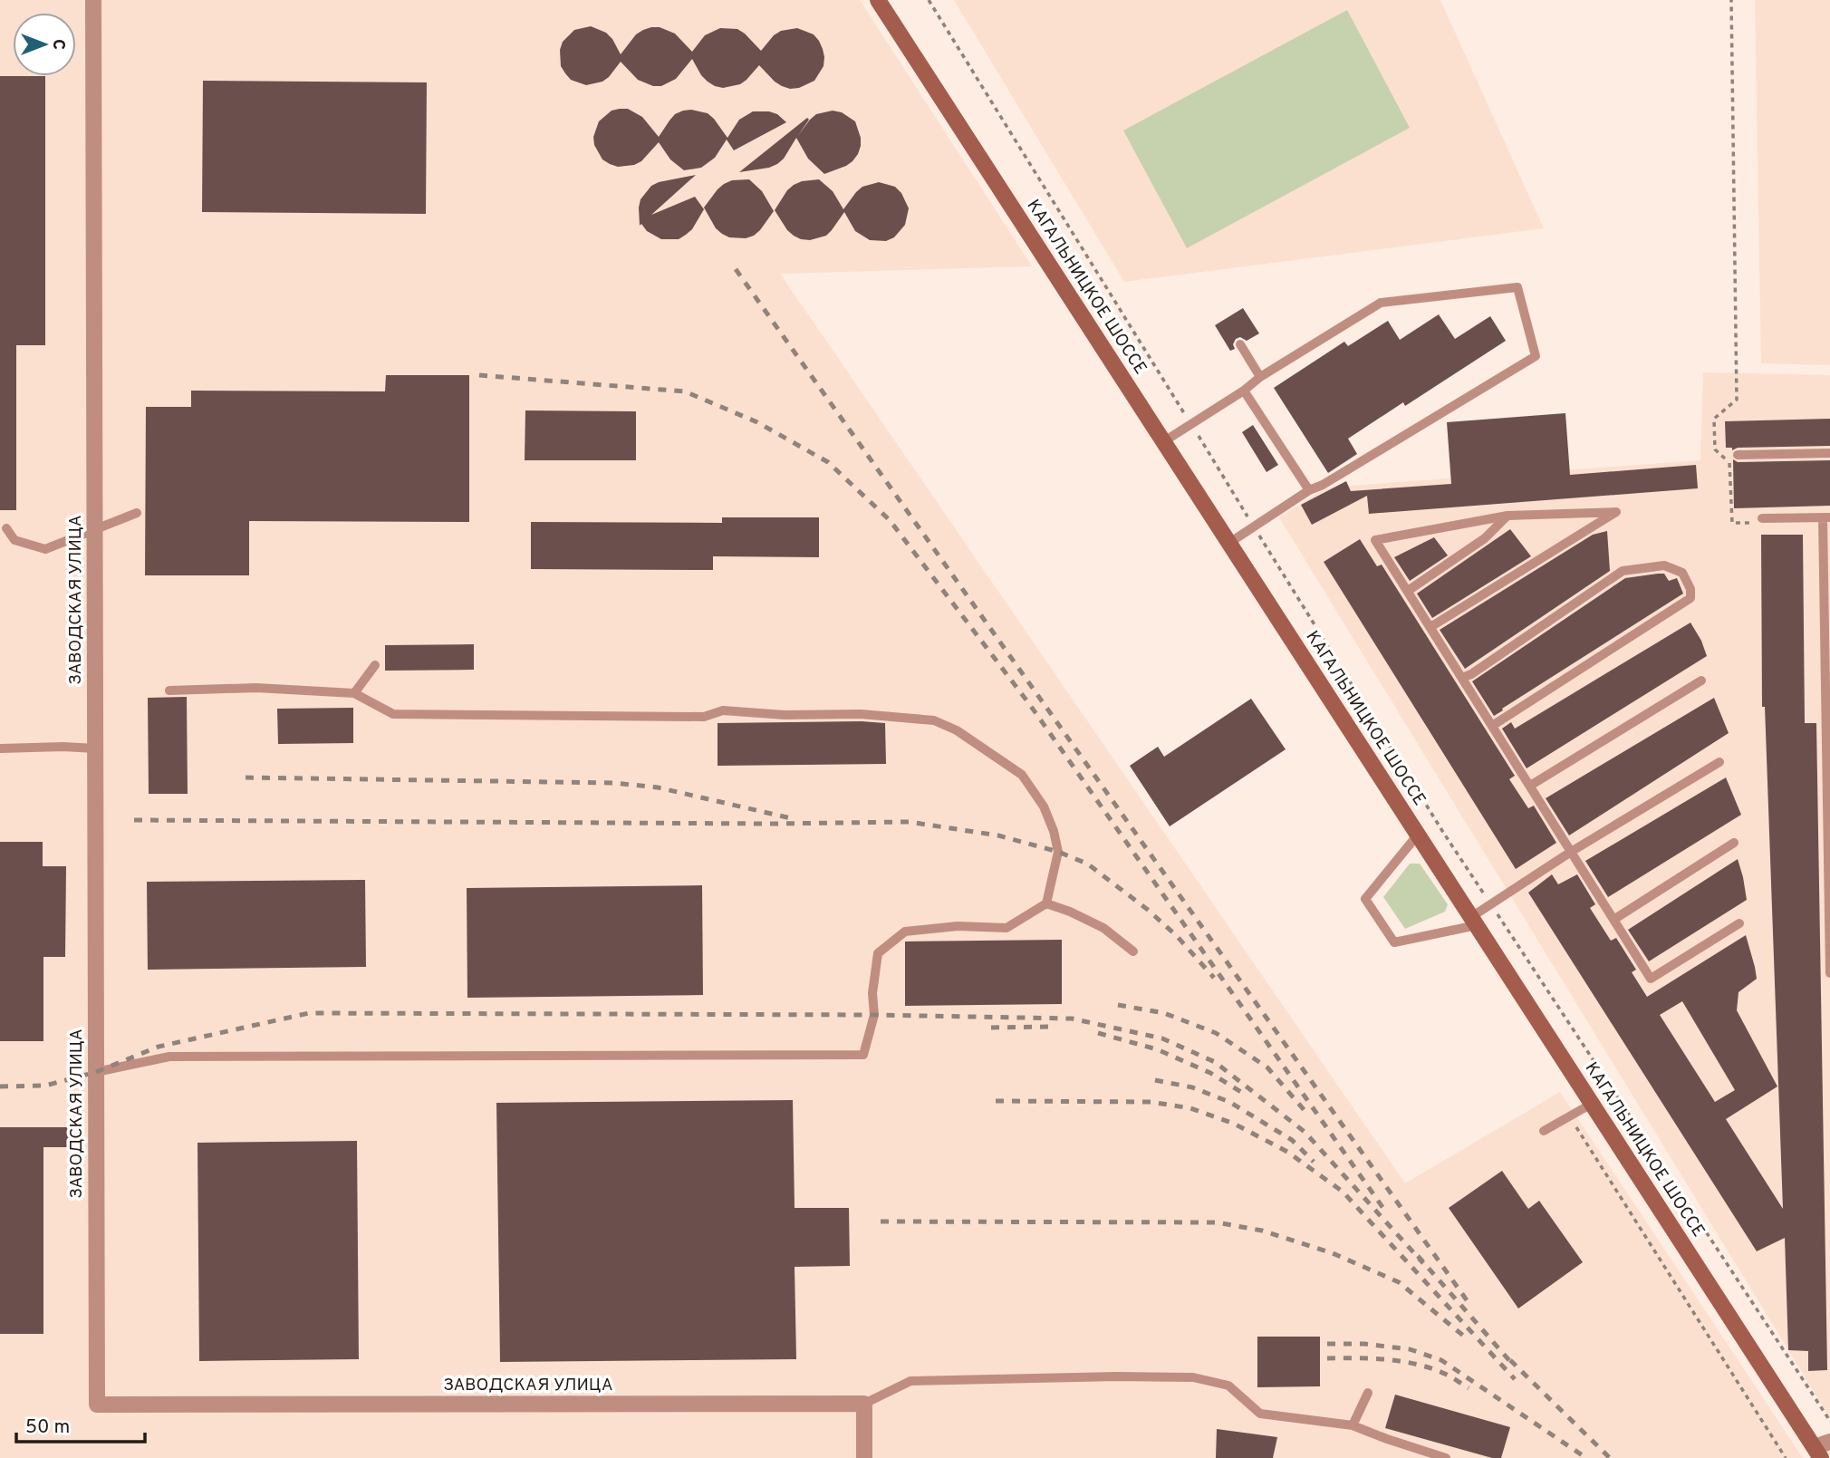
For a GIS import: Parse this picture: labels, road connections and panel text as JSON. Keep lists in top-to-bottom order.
{
  "streets": {
    "main road": ["КАГАЛЬНИЦКОЕ ШОССЕ"],
    "street": ["ЗАВОДСКАЯ УЛИЦА"]
  },
  "scale_bar": "50 m",
  "north": "right"
}
